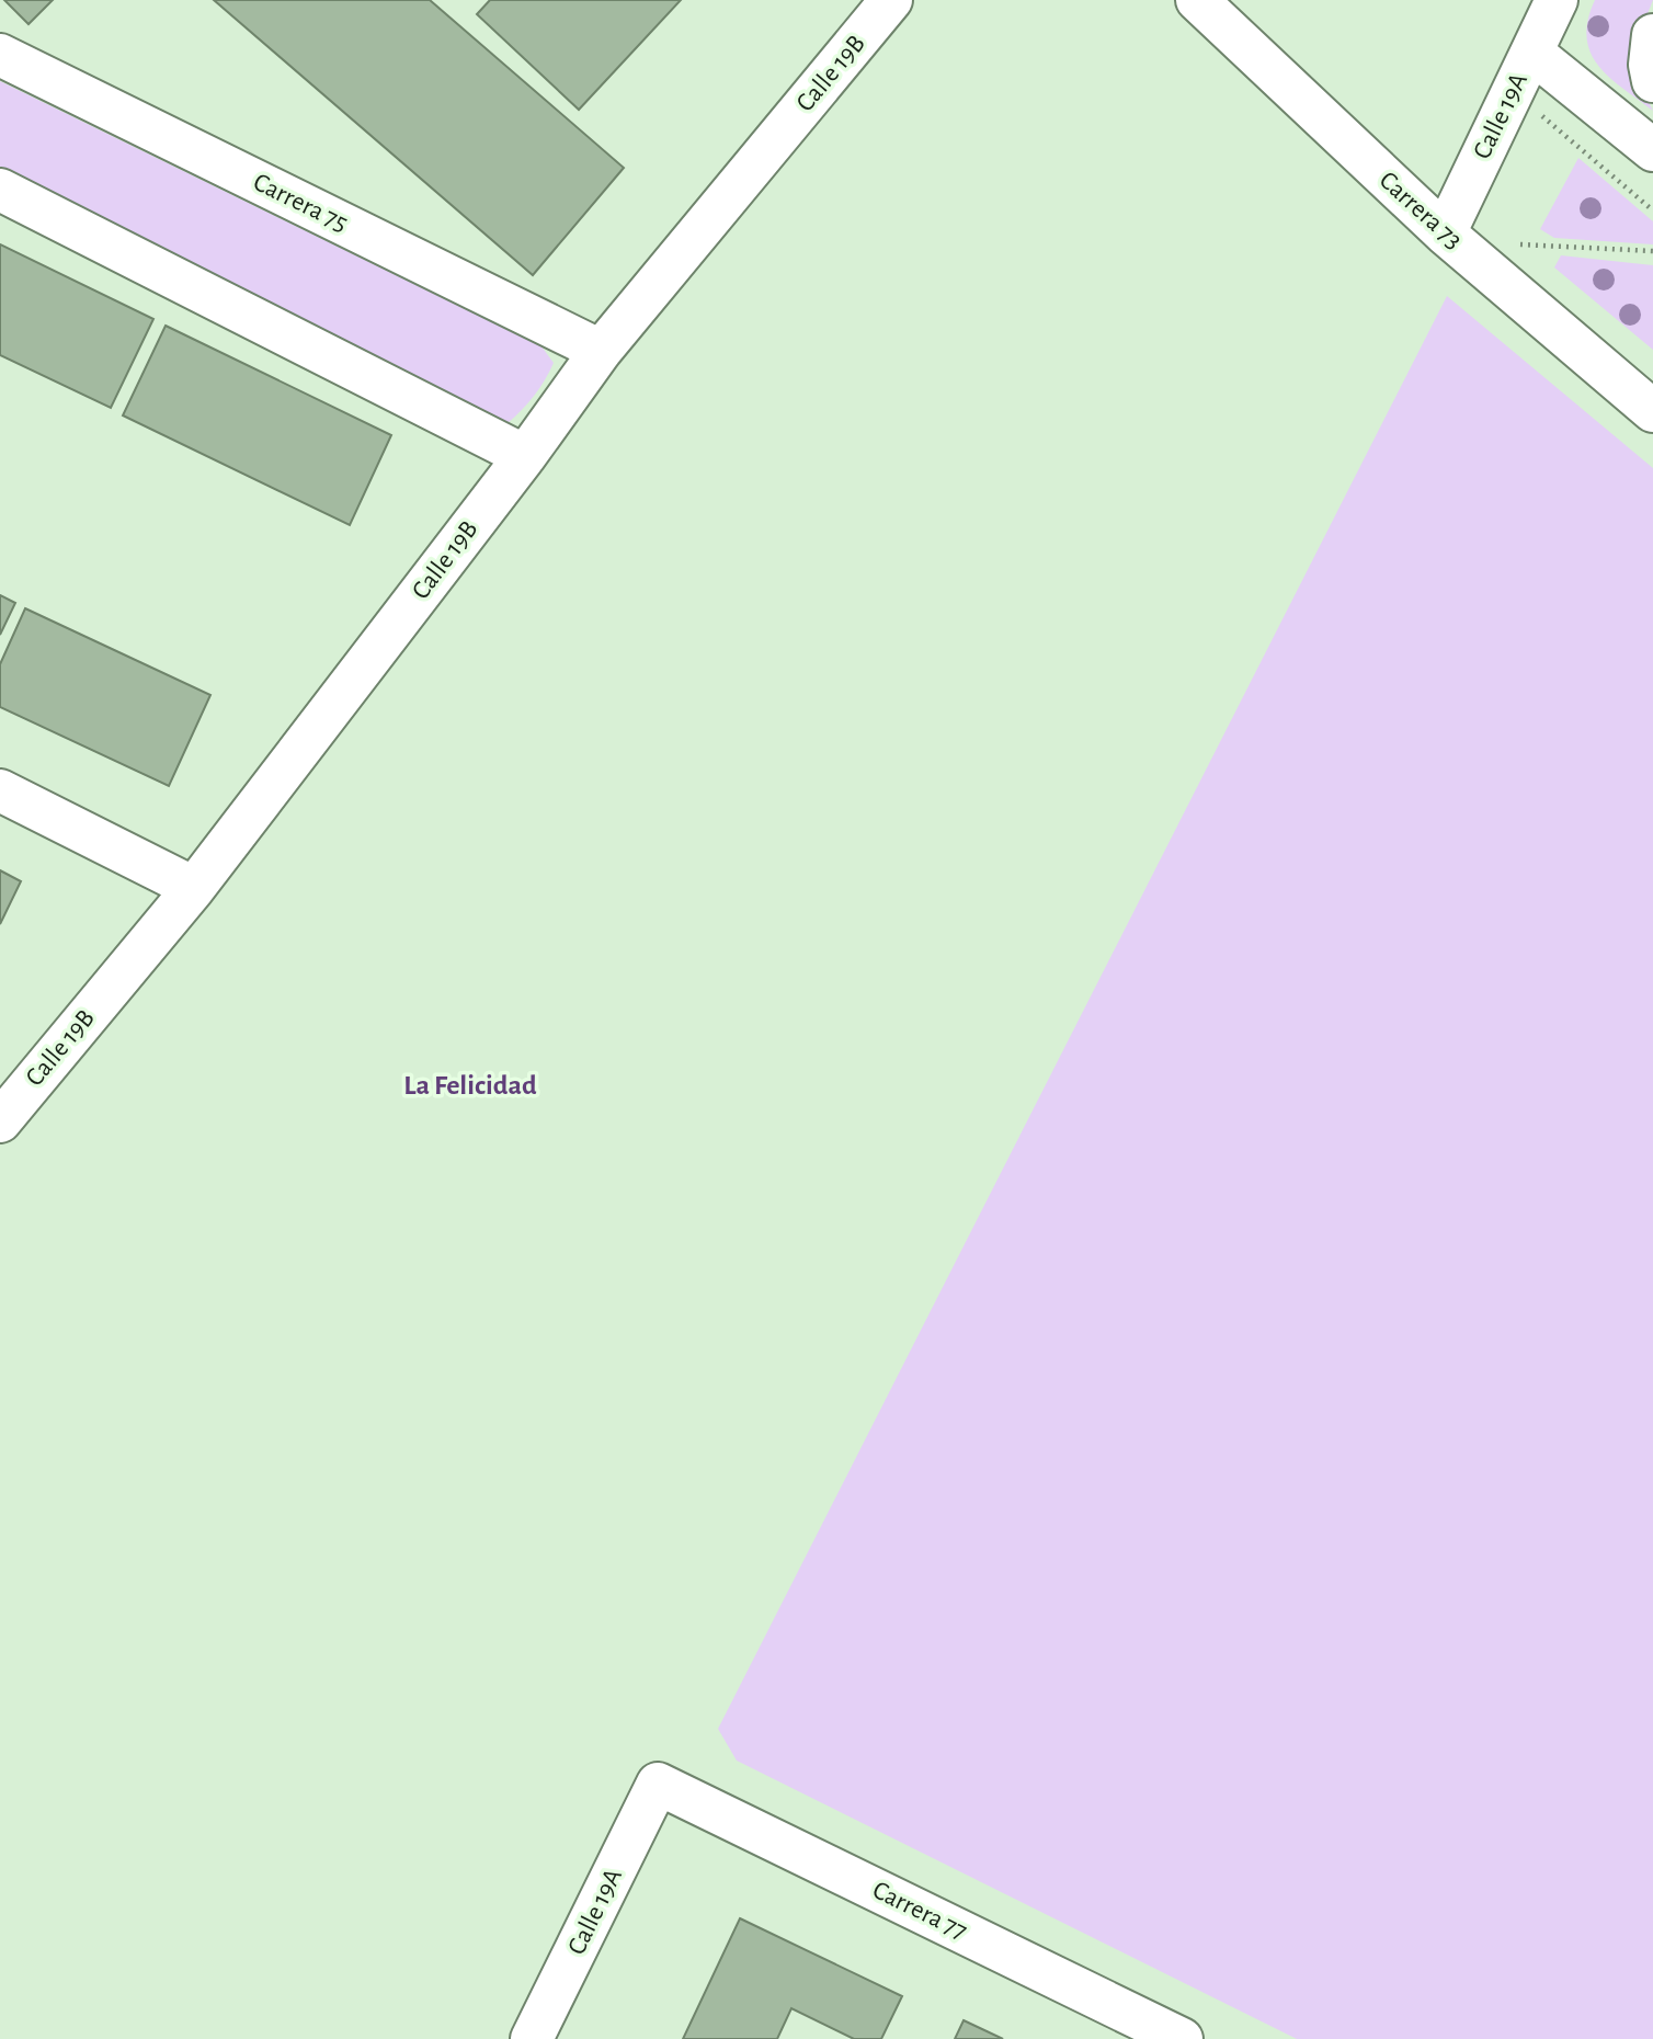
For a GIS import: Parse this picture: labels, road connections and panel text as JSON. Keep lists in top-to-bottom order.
{
  "streets": {
    "street": [
      "Calle 19B",
      "Calle 19A",
      "Carrera 75",
      "Carrera 73",
      "Carrera 77"
    ]
  },
  "crossings": [
    ["Calle 19B", "Carrera 75"],
    ["Calle 19A", "Carrera 73"],
    ["Calle 19A", "Carrera 77"]
  ],
  "districts": ["La Felicidad"]
}
